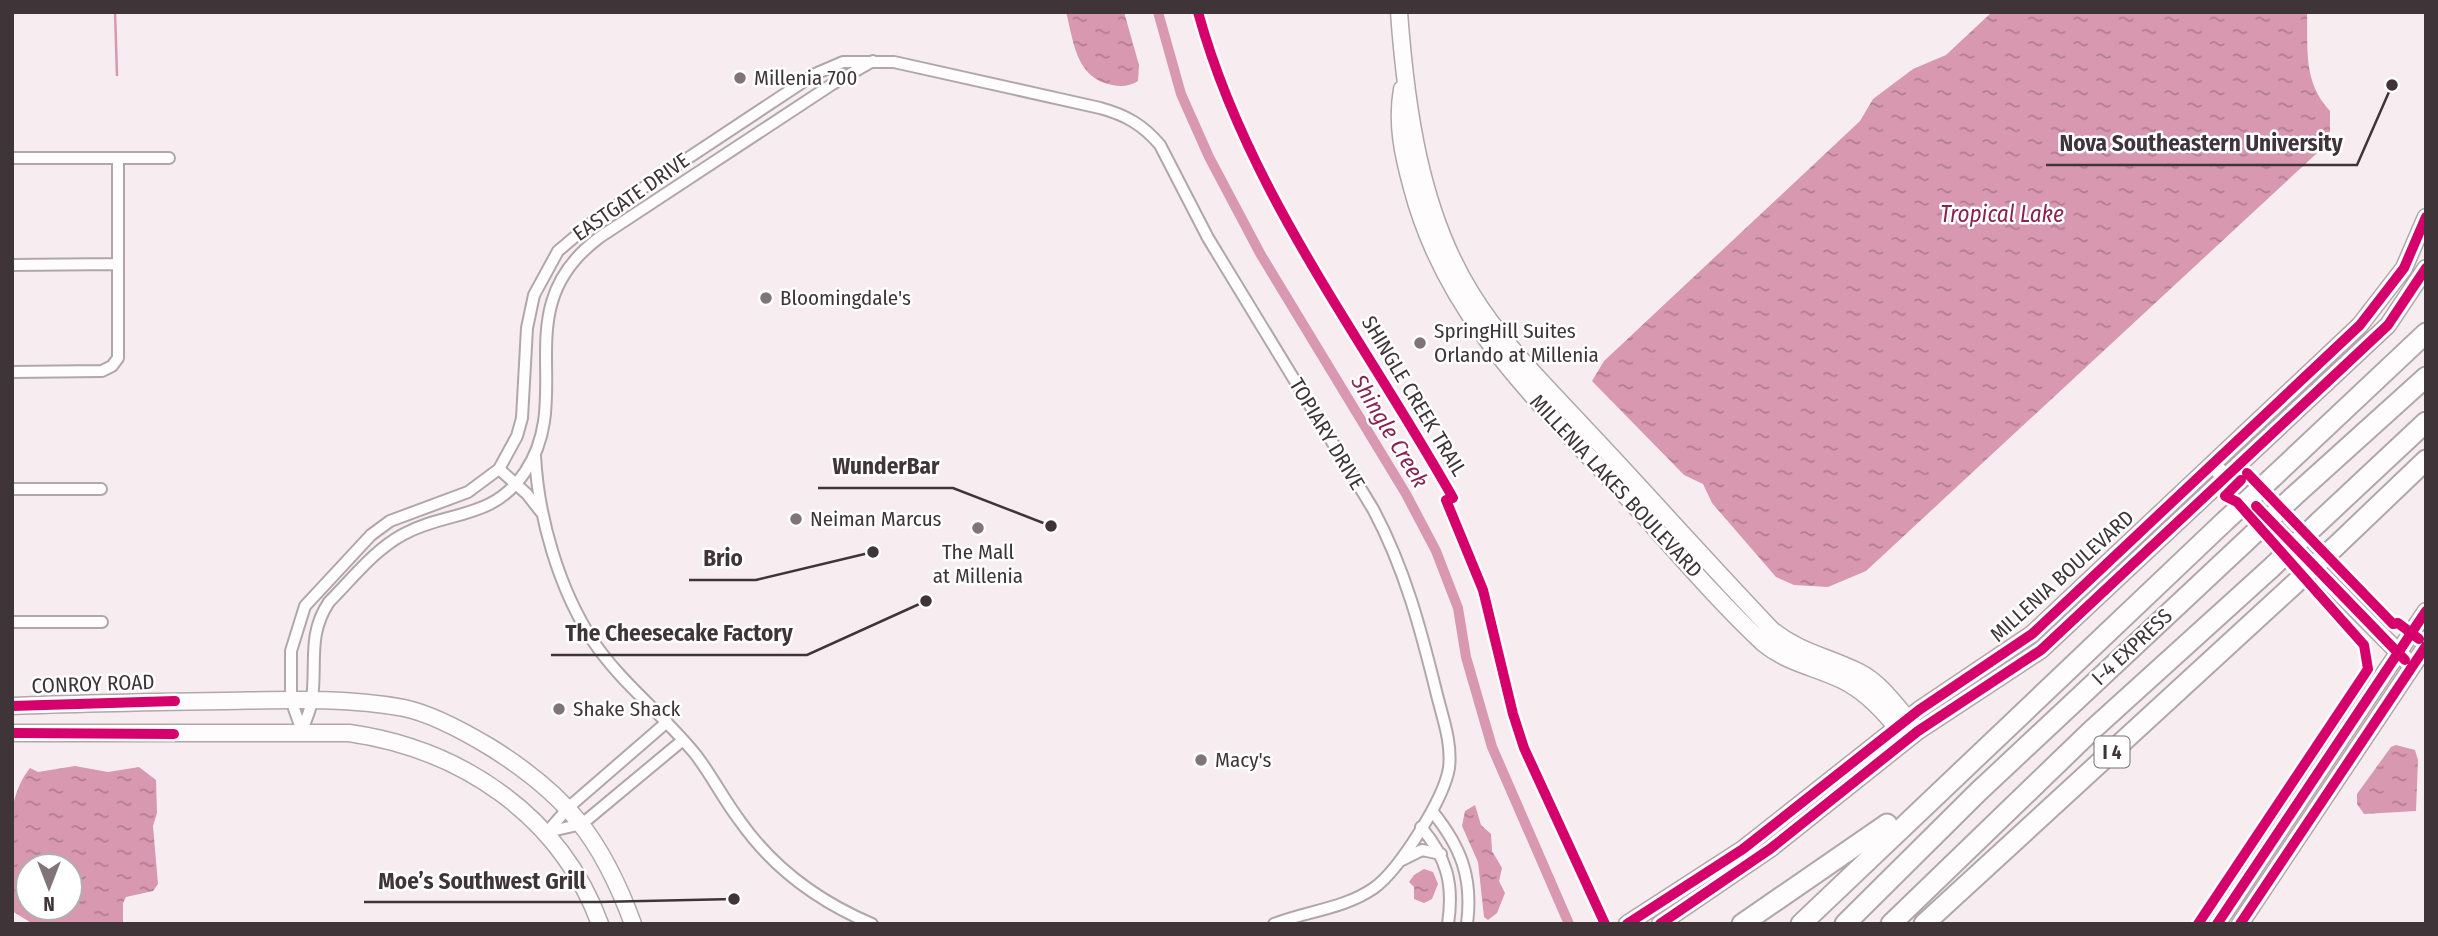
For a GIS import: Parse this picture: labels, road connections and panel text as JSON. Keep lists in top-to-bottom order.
{
  "streets": {
    "highway": ["I-4 EXPRESS", "I 4"],
    "street": [
      "EASTGATE DRIVE",
      "TOPIARY DRIVE",
      "MILLENIA LAKES BOULEVARD",
      "MILLENIA BOULEVARD",
      "CONROY ROAD"
    ],
    "cycle path": ["SHINGLE CREEK TRAIL"]
  },
  "crossings": [
    ["EASTGATE DRIVE", "TOPIARY DRIVE"],
    ["EASTGATE DRIVE", "CONROY ROAD"],
    ["MILLENIA LAKES BOULEVARD", "MILLENIA BOULEVARD"]
  ],
  "water": ["Tropical Lake", "Shingle Creek"],
  "places": [
    "Millenia 700",
    "Nova Southeastern University",
    "Bloomingdale's",
    "SpringHill Suites Orlando at Millenia",
    "Neiman Marcus",
    "WunderBar",
    "The Mall at Millenia",
    "Brio",
    "The Cheesecake Factory",
    "Shake Shack",
    "Macy's",
    "Moe’s Southwest Grill"
  ],
  "north": "bottom"
}
